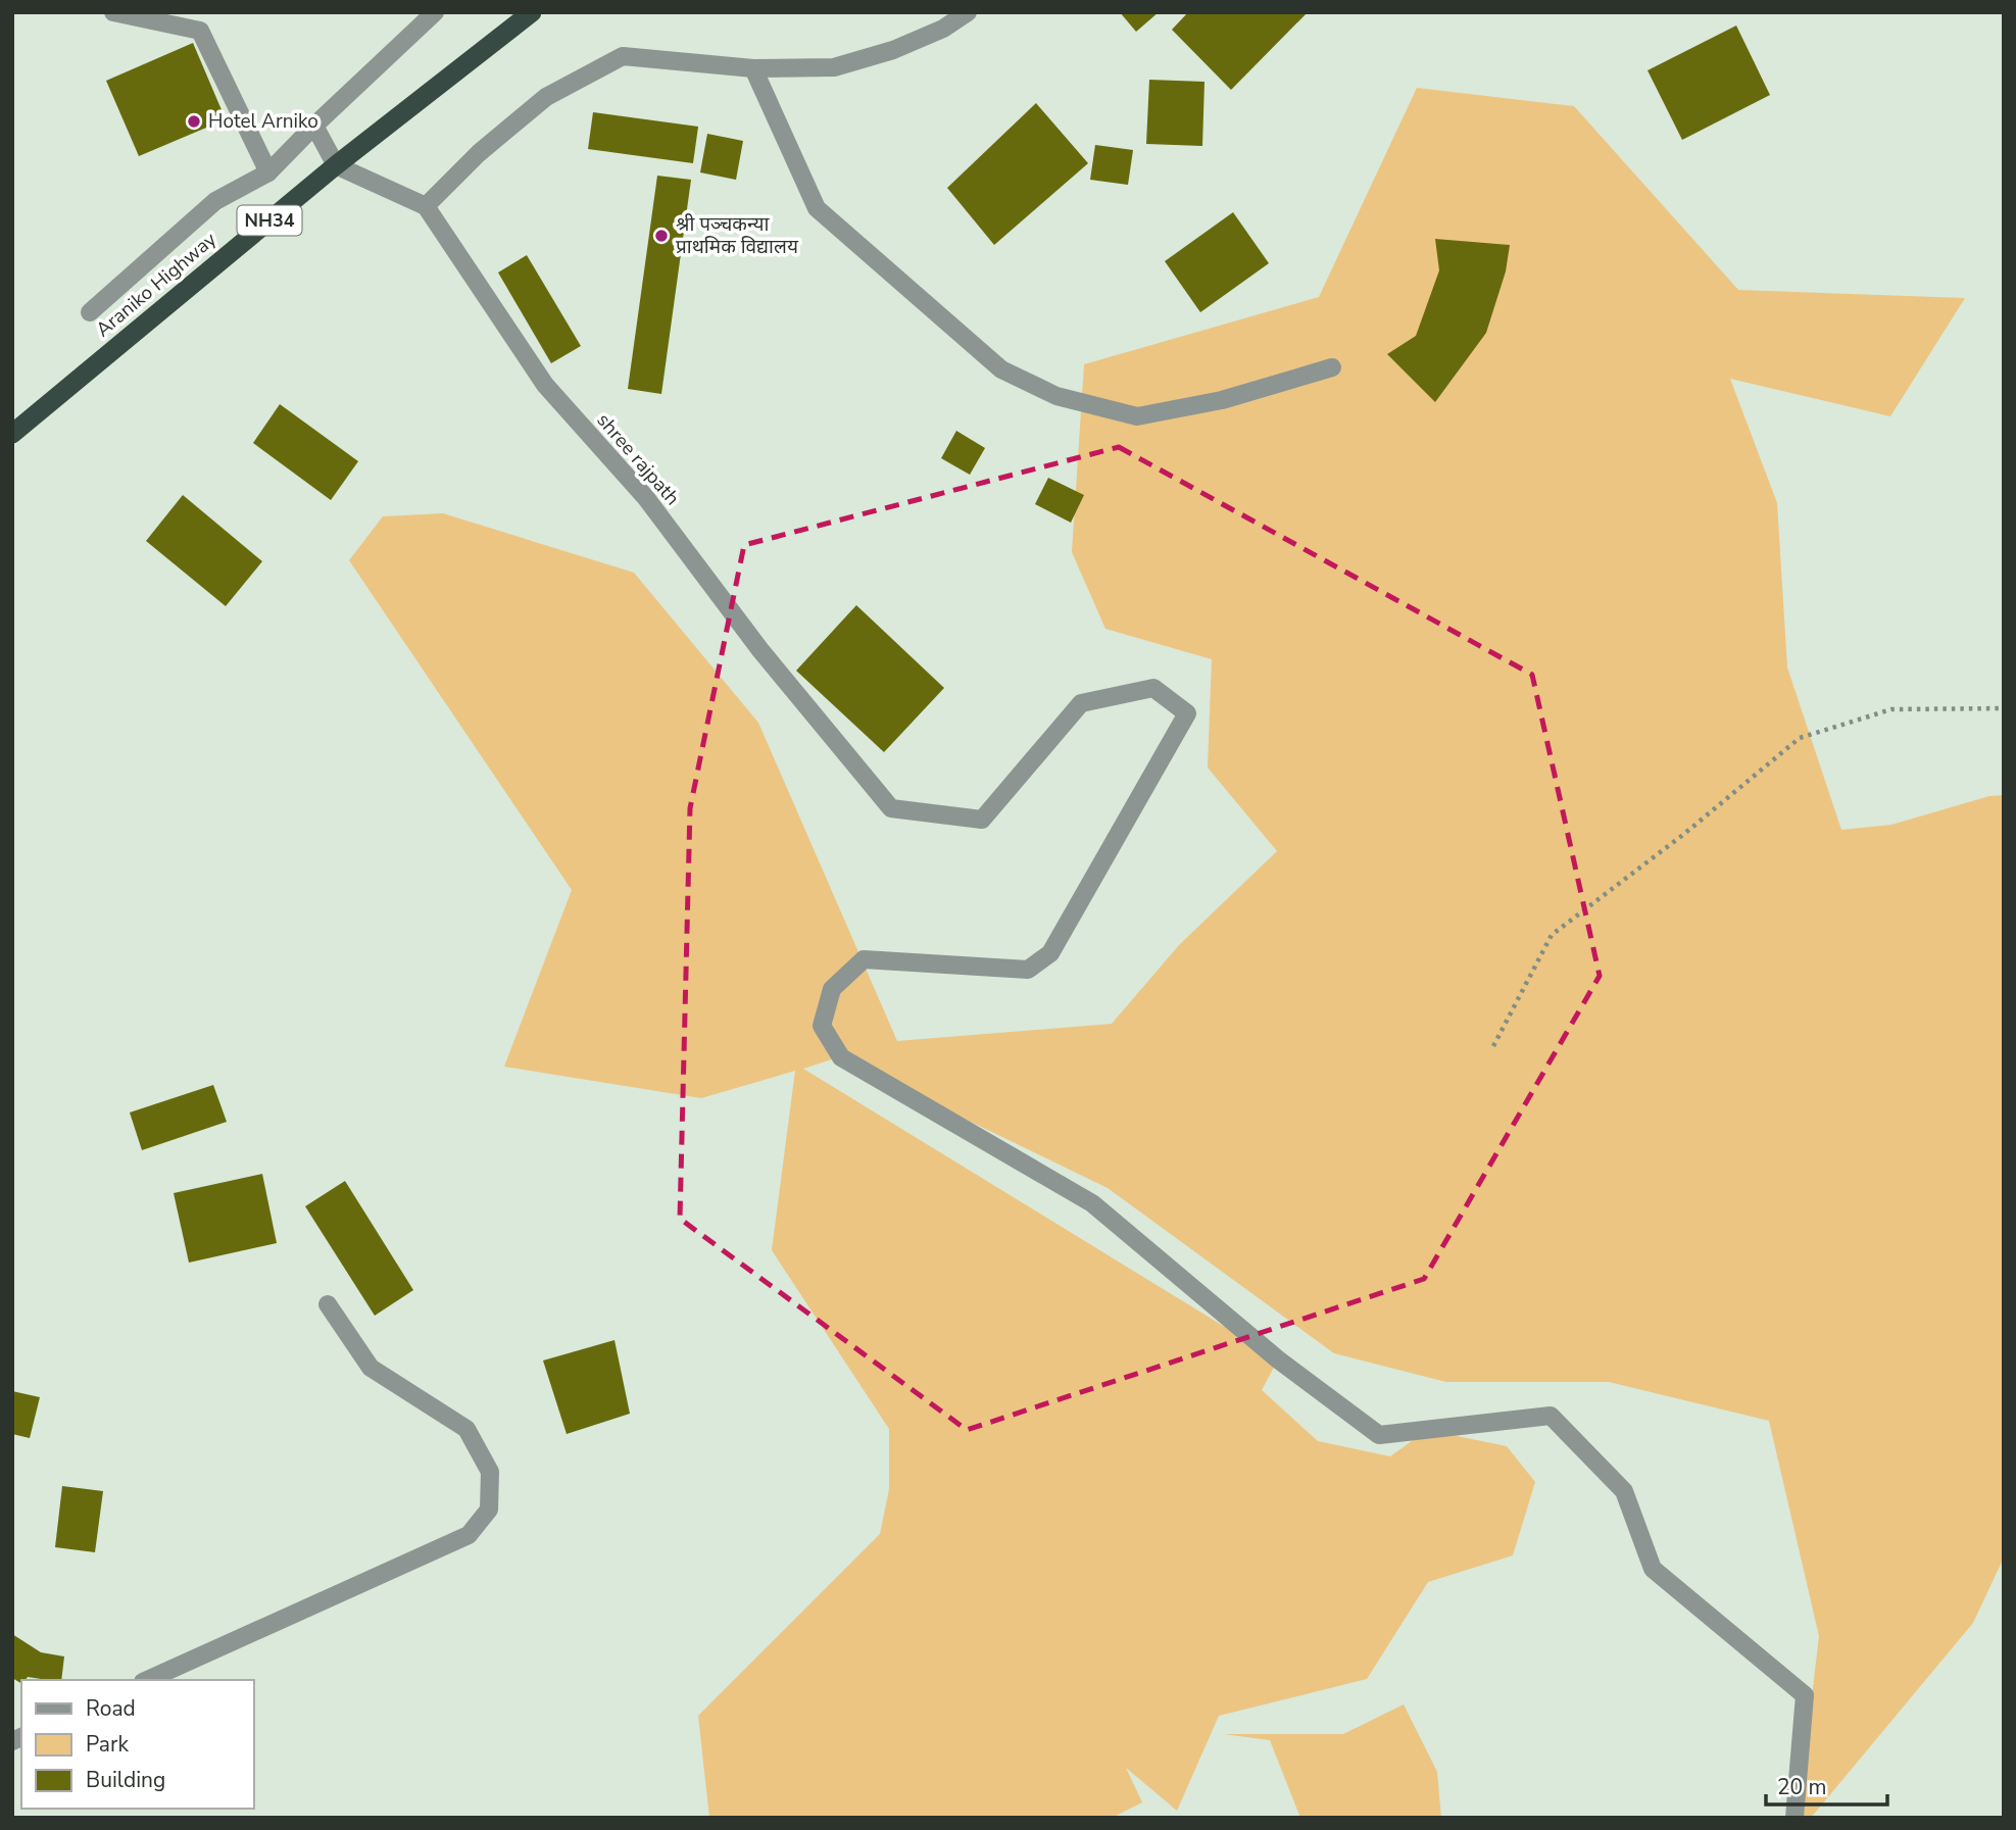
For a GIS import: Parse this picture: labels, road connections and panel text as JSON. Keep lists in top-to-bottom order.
{
  "streets": {
    "highway": ["NH34", "Araniko Highway"],
    "street": ["shree rajpath"]
  },
  "places": ["Hotel Arniko", "श्री पञ्चकन्या प्राथमिक विद्यालय"],
  "legend": ["Road", "Park", "Building"],
  "scale_bar": "20 m"
}
